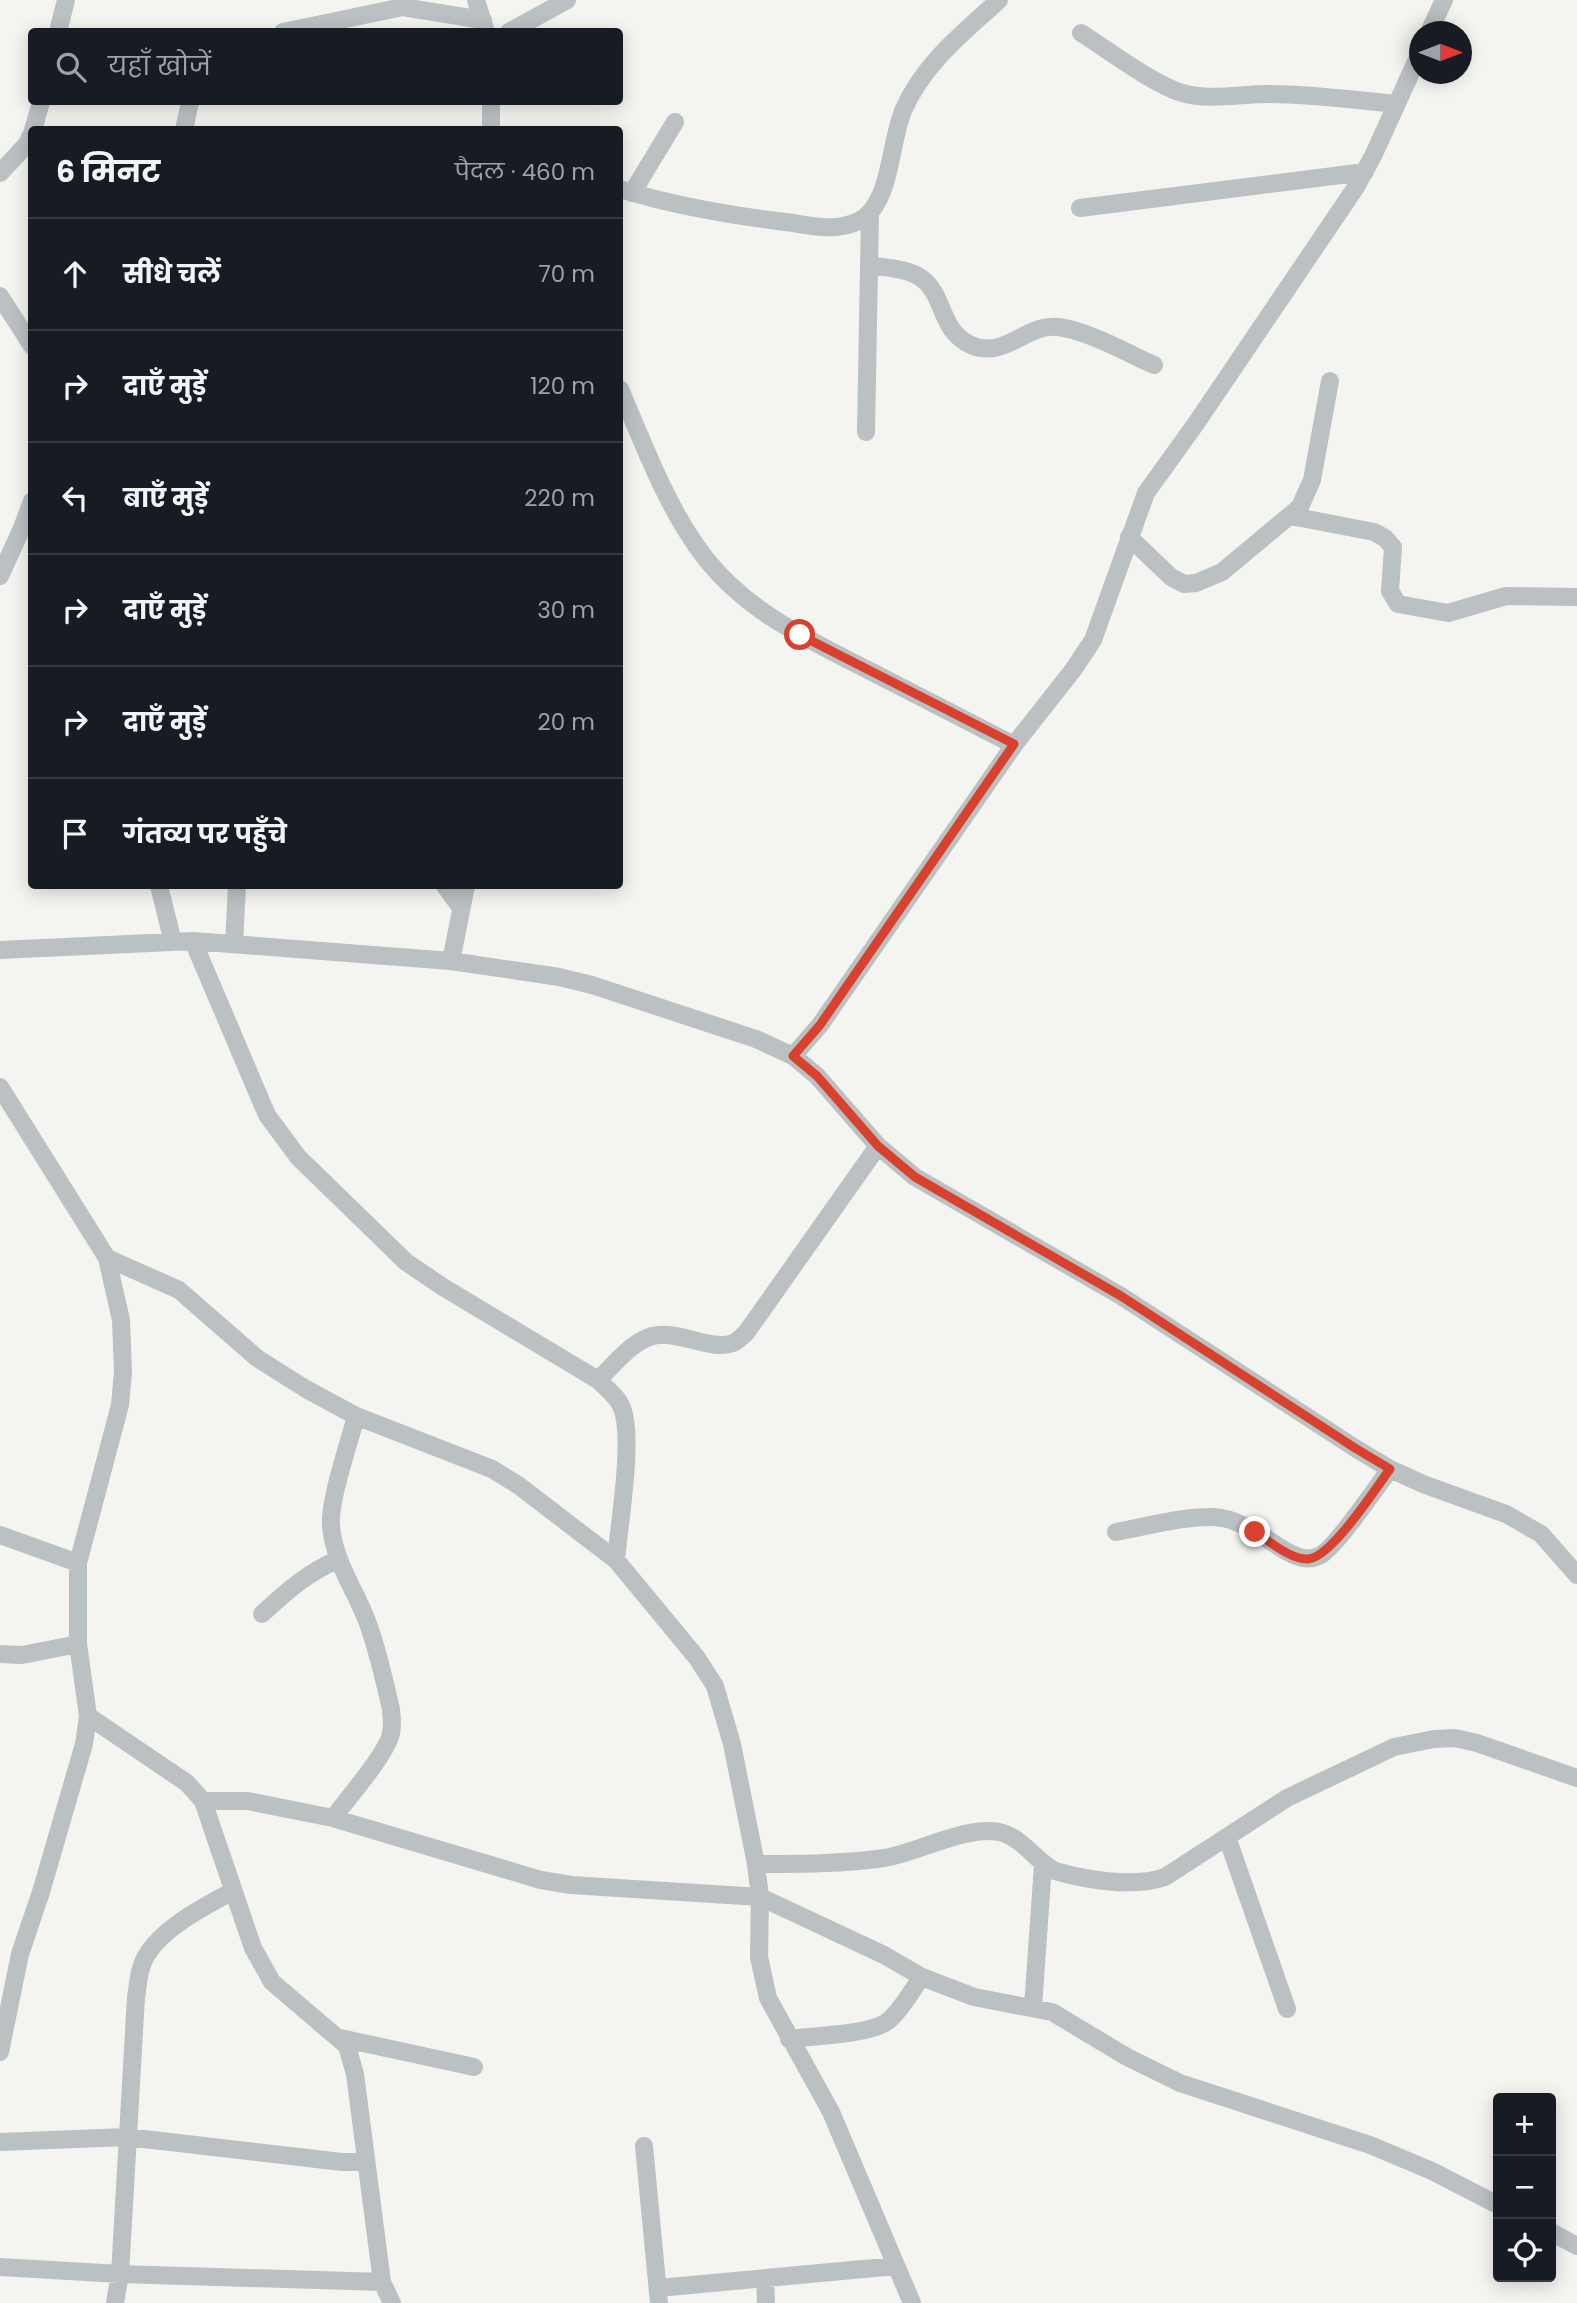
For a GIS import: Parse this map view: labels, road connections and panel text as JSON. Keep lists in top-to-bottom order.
{
  "north": "right",
  "page": {
    "search": "यहाँ खोजें",
    "heading": ["6 मिनट", "पैदल · 460 m"],
    "list": [
      ["सीधे चलें", "70 m"],
      ["दाएँ मुड़ें", "120 m"],
      ["बाएँ मुड़ें", "220 m"],
      ["दाएँ मुड़ें", "30 m"],
      ["दाएँ मुड़ें", "20 m"],
      "गंतव्य पर पहुँचे"
    ],
    "map_buttons": ["+", "−"]
  }
}
